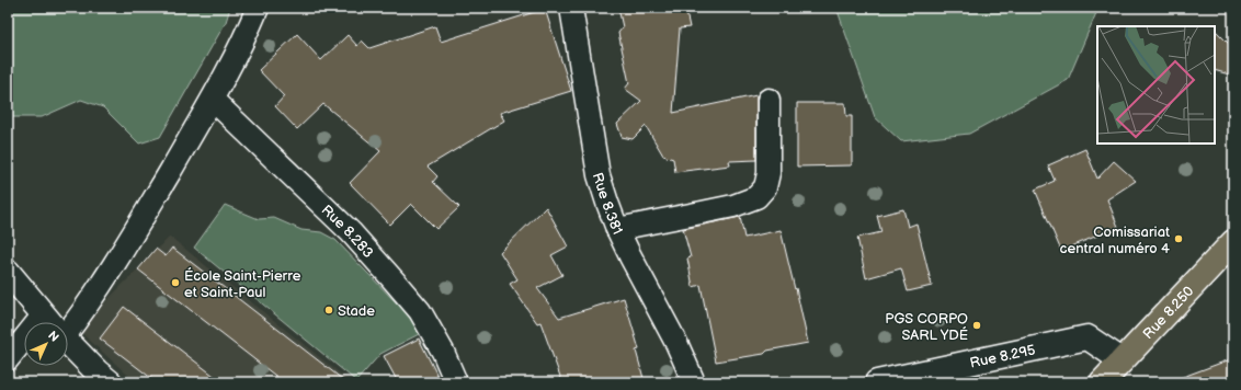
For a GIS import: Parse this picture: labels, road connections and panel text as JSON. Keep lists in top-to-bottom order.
{
  "streets": {
    "highway": ["Rue 8.250"],
    "street": ["Rue 8.381", "Rue 8.283", "Rue 8.295"]
  },
  "crossings": [
    ["Rue 8.250", "Rue 8.295"]
  ],
  "places": [
    "Comissariat central numéro 4",
    "École Saint-Pierre et Saint-Paul",
    "Stade",
    "PGS CORPO SARL YDÉ"
  ],
  "north": "top right"
}
